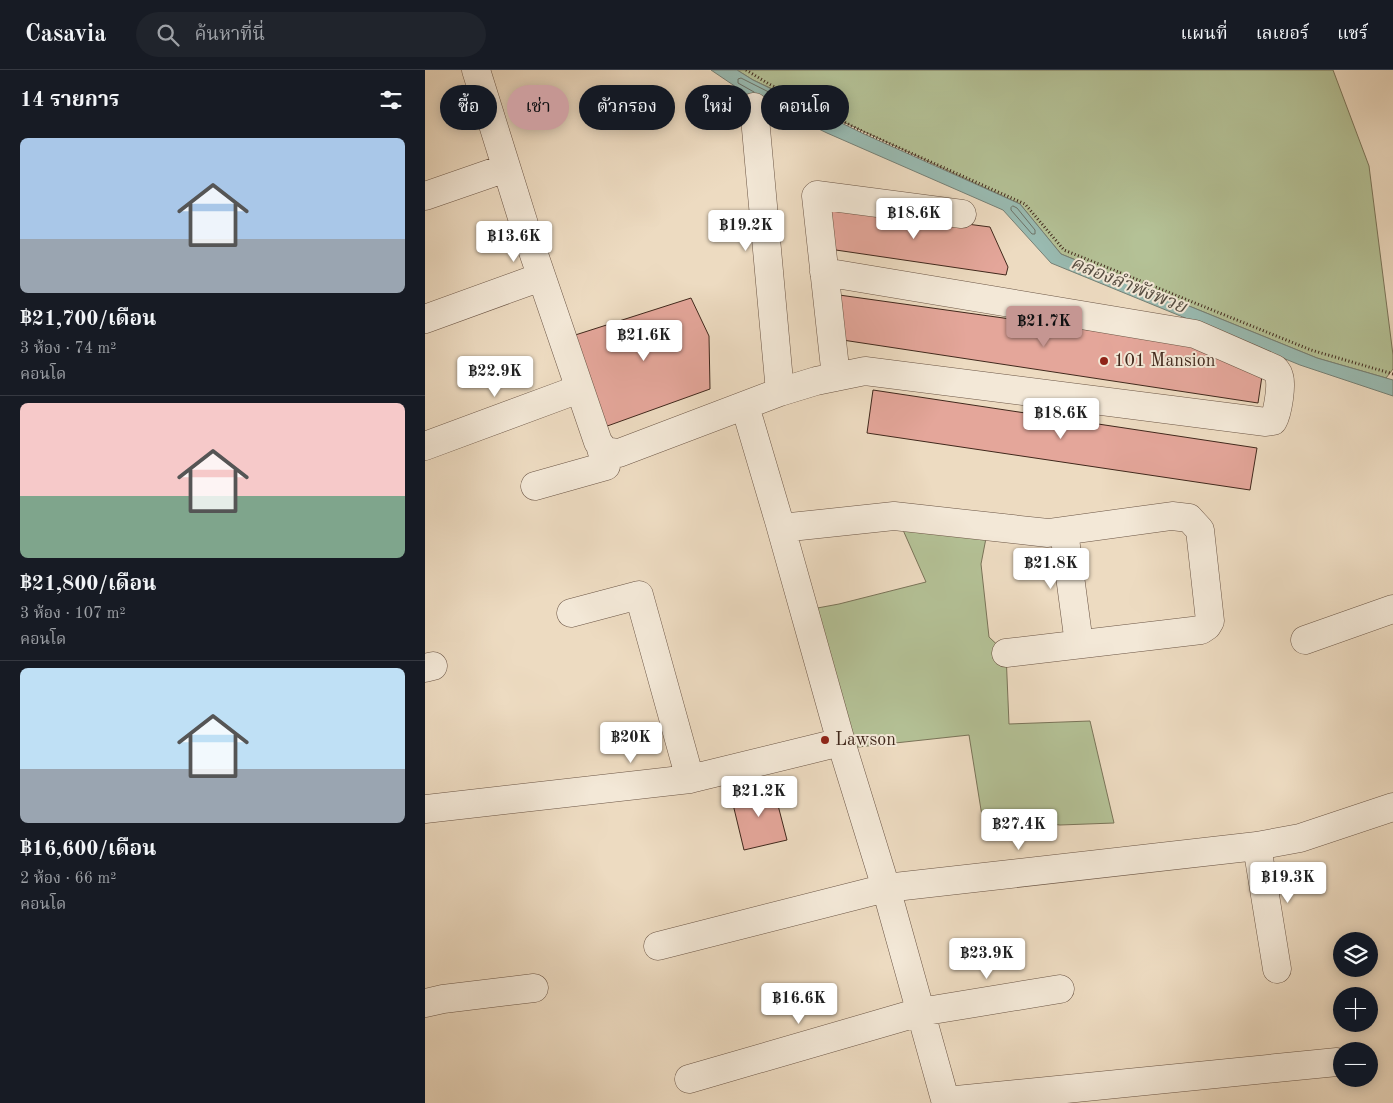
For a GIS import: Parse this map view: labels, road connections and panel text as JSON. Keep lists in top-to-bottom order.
{
  "water": ["คลองลำพังพวย"],
  "places": ["101 Mansion", "Lawson"],
  "page": {
    "header": "Casavia",
    "search": "ค้นหาที่นี่",
    "nav": ["แผนที่", "เลเยอร์", "แชร์"],
    "heading": "14 รายการ",
    "chip": [
      "ซื้อ",
      "เช่า",
      "ตัวกรอง",
      "ใหม่",
      "คอนโด"
    ],
    "list": [
      {
        "name": "฿21,700/เดือน",
        "note": "3 ห้อง · 74 m² · คอนโด"
      },
      {
        "name": "฿21,800/เดือน",
        "note": "3 ห้อง · 107 m² · คอนโด"
      },
      {
        "name": "฿16,600/เดือน",
        "note": "2 ห้อง · 66 m² · คอนโด"
      }
    ],
    "price": [
      "฿18.6K",
      "฿19.2K",
      "฿13.6K",
      "฿21.7K",
      "฿21.6K",
      "฿22.9K",
      "฿18.6K",
      "฿21.8K",
      "฿20K",
      "฿21.2K",
      "฿27.4K",
      "฿19.3K",
      "฿23.9K",
      "฿16.6K"
    ],
    "map_buttons": ["+", "−"]
  }
}
